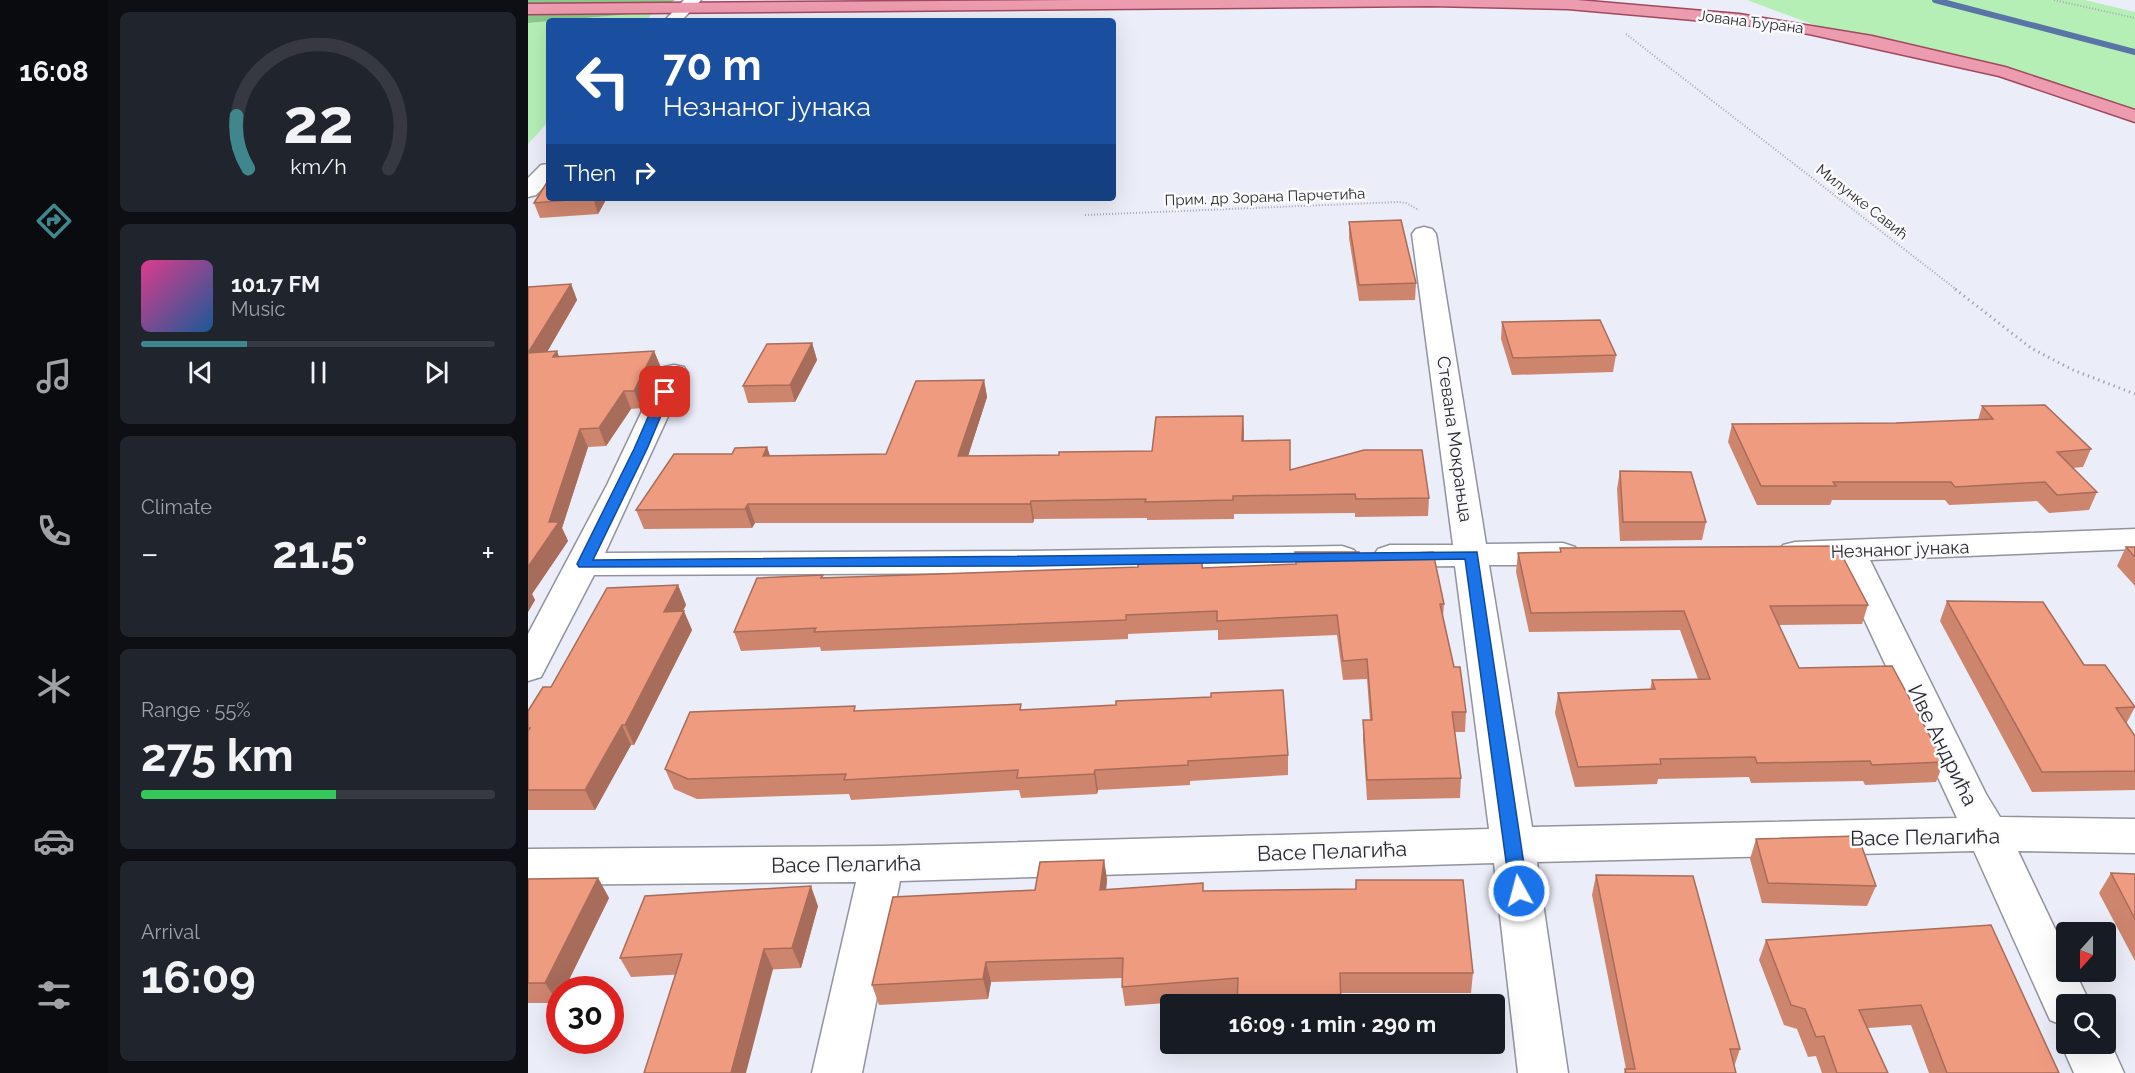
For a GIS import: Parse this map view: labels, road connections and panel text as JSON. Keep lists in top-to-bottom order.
{
  "streets": {
    "main road": ["Јована Ђурана"],
    "street": [
      "Стевана Мокрањца",
      "Незнаног јунака",
      "Иве Андрића",
      "Васе Пелагића"
    ],
    "path": ["Прим. др Зорана Парчетића", "Милунке Савић"]
  },
  "crossings": [
    ["Јована Ђурана", "Милунке Савић"],
    ["Прим. др Зорана Парчетића", "Стевана Мокрањца"],
    ["Стевана Мокрањца", "Васе Пелагића"],
    ["Незнаног јунака", "Иве Андрића"],
    ["Иве Андрића", "Васе Пелагића"]
  ],
  "north": "bottom",
  "page": {
    "tabs": "16:08",
    "turn": ["70 m", "Незнаног јунака"],
    "then": "Then",
    "song": ["101.7 FM", "Music"],
    "tile": [
      "Climate",
      ["Range · 55%", "275 km"],
      ["Arrival", "16:09"]
    ],
    "heat": ["−", "21.5°", "+"],
    "limit": "30",
    "trip": "16:09 · 1 min · 290 m",
    "gauge": ["22", "km/h"]
  }
}
